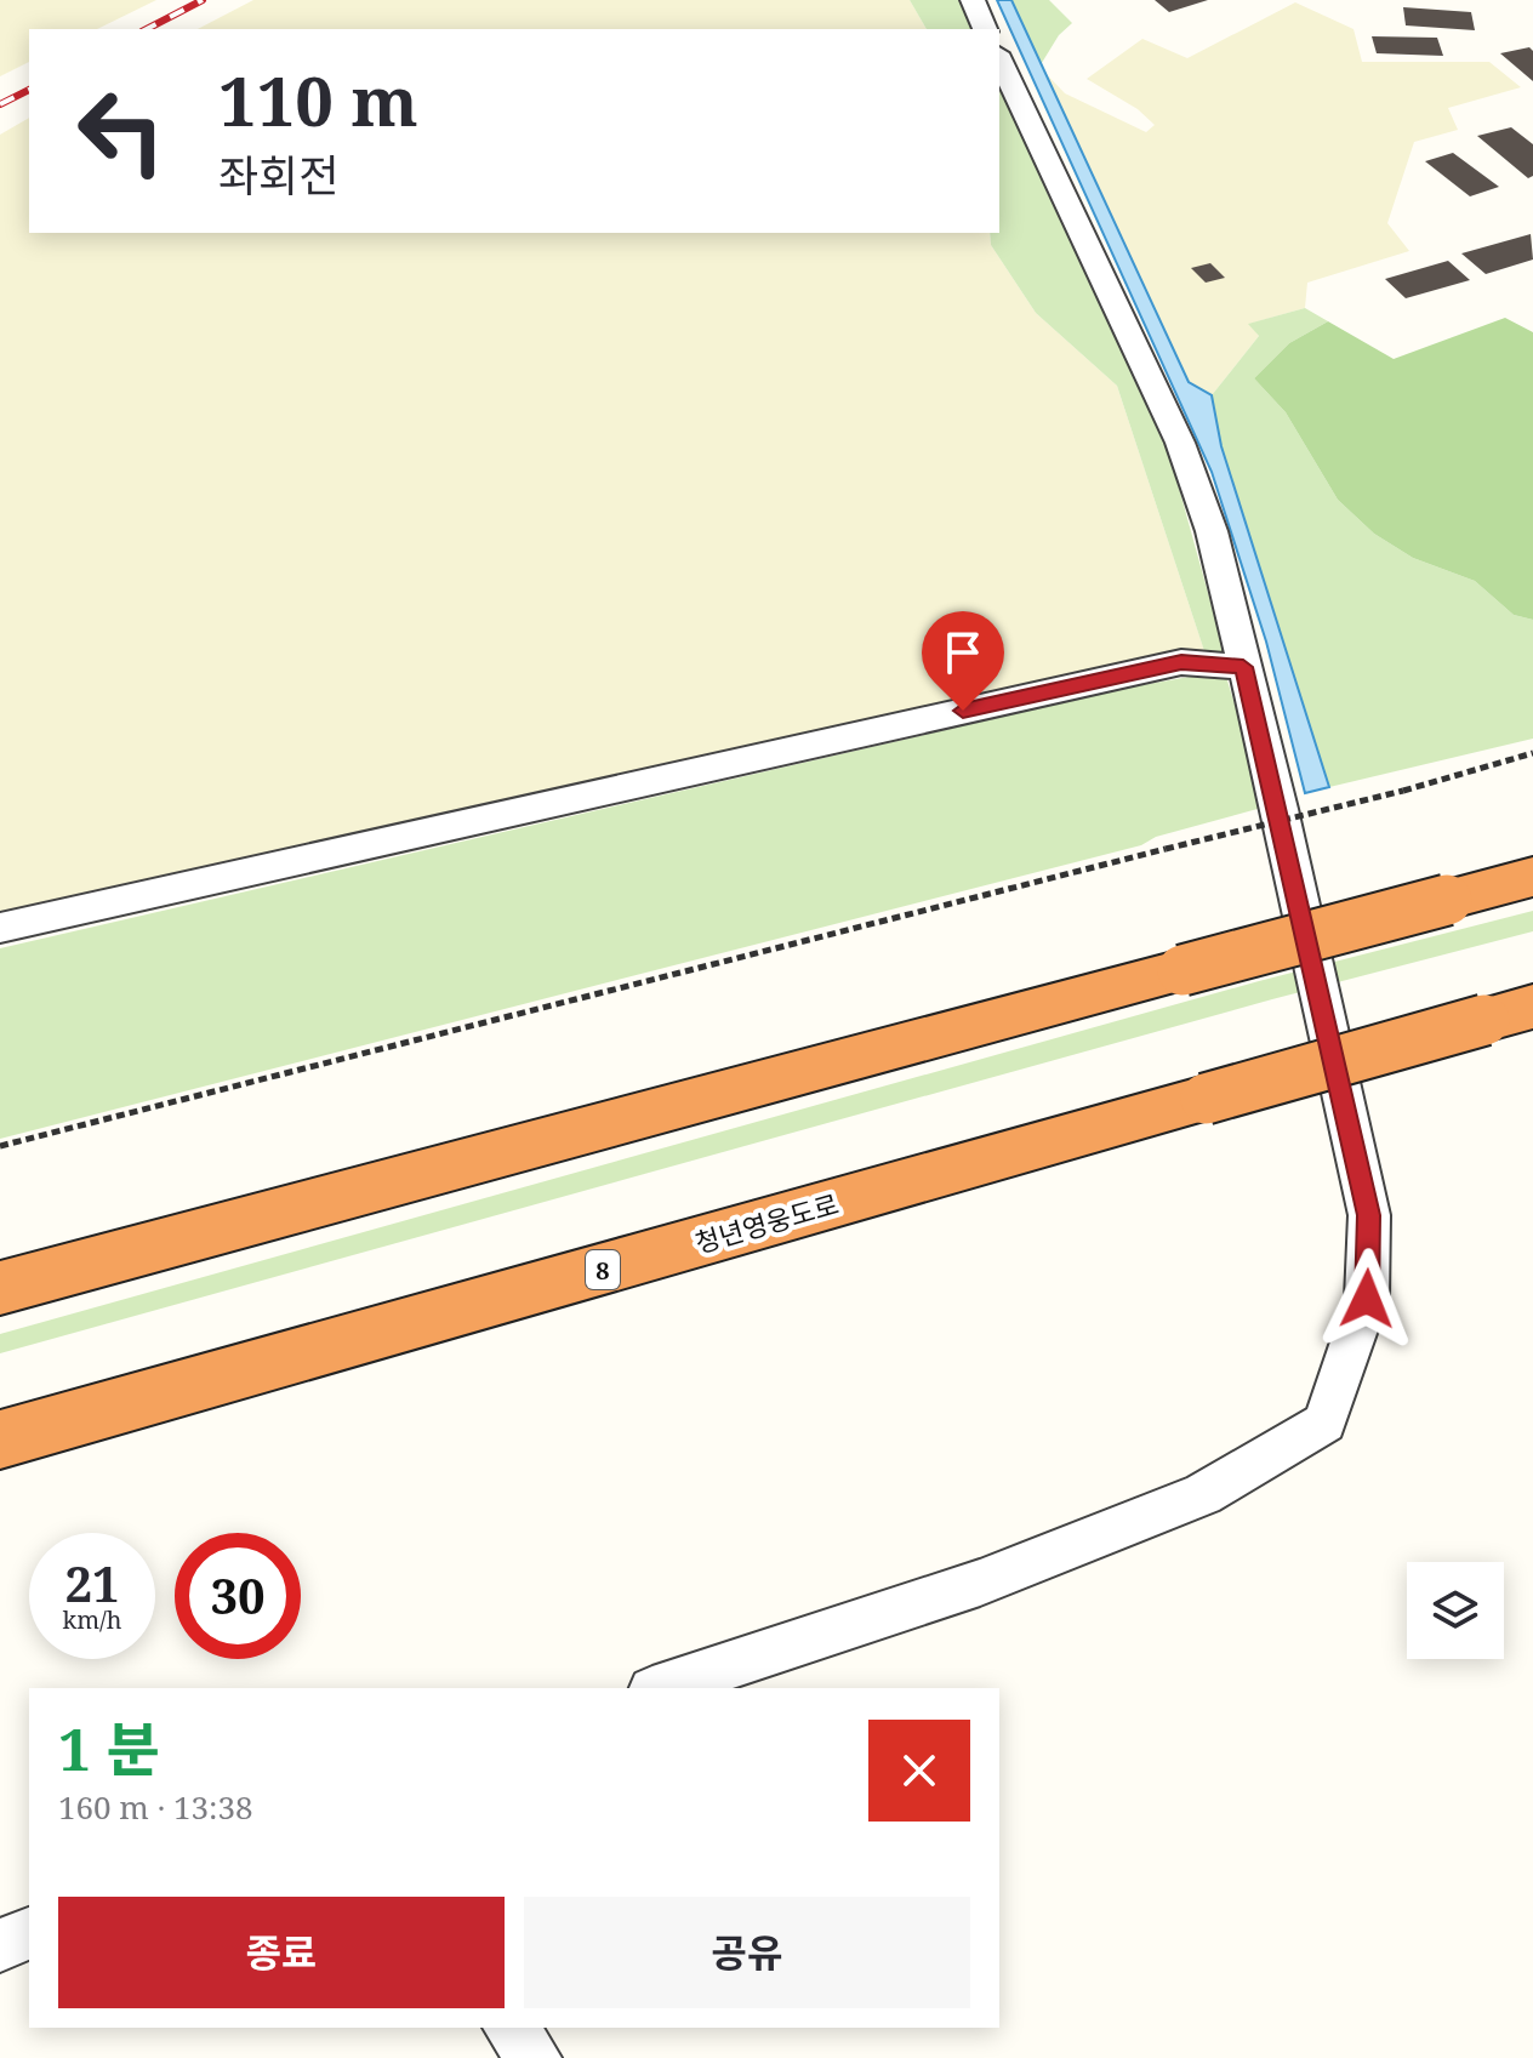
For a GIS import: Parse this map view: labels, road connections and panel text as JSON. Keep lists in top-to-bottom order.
{
  "streets": {
    "highway": ["청년영웅도로", "8"]
  },
  "page": {
    "turn": ["110 m", "좌회전"],
    "speed": "21 km/h",
    "limit": "30",
    "heading": ["1 분", "160 m · 13:38"],
    "buttons": ["종료", "공유"]
  }
}
